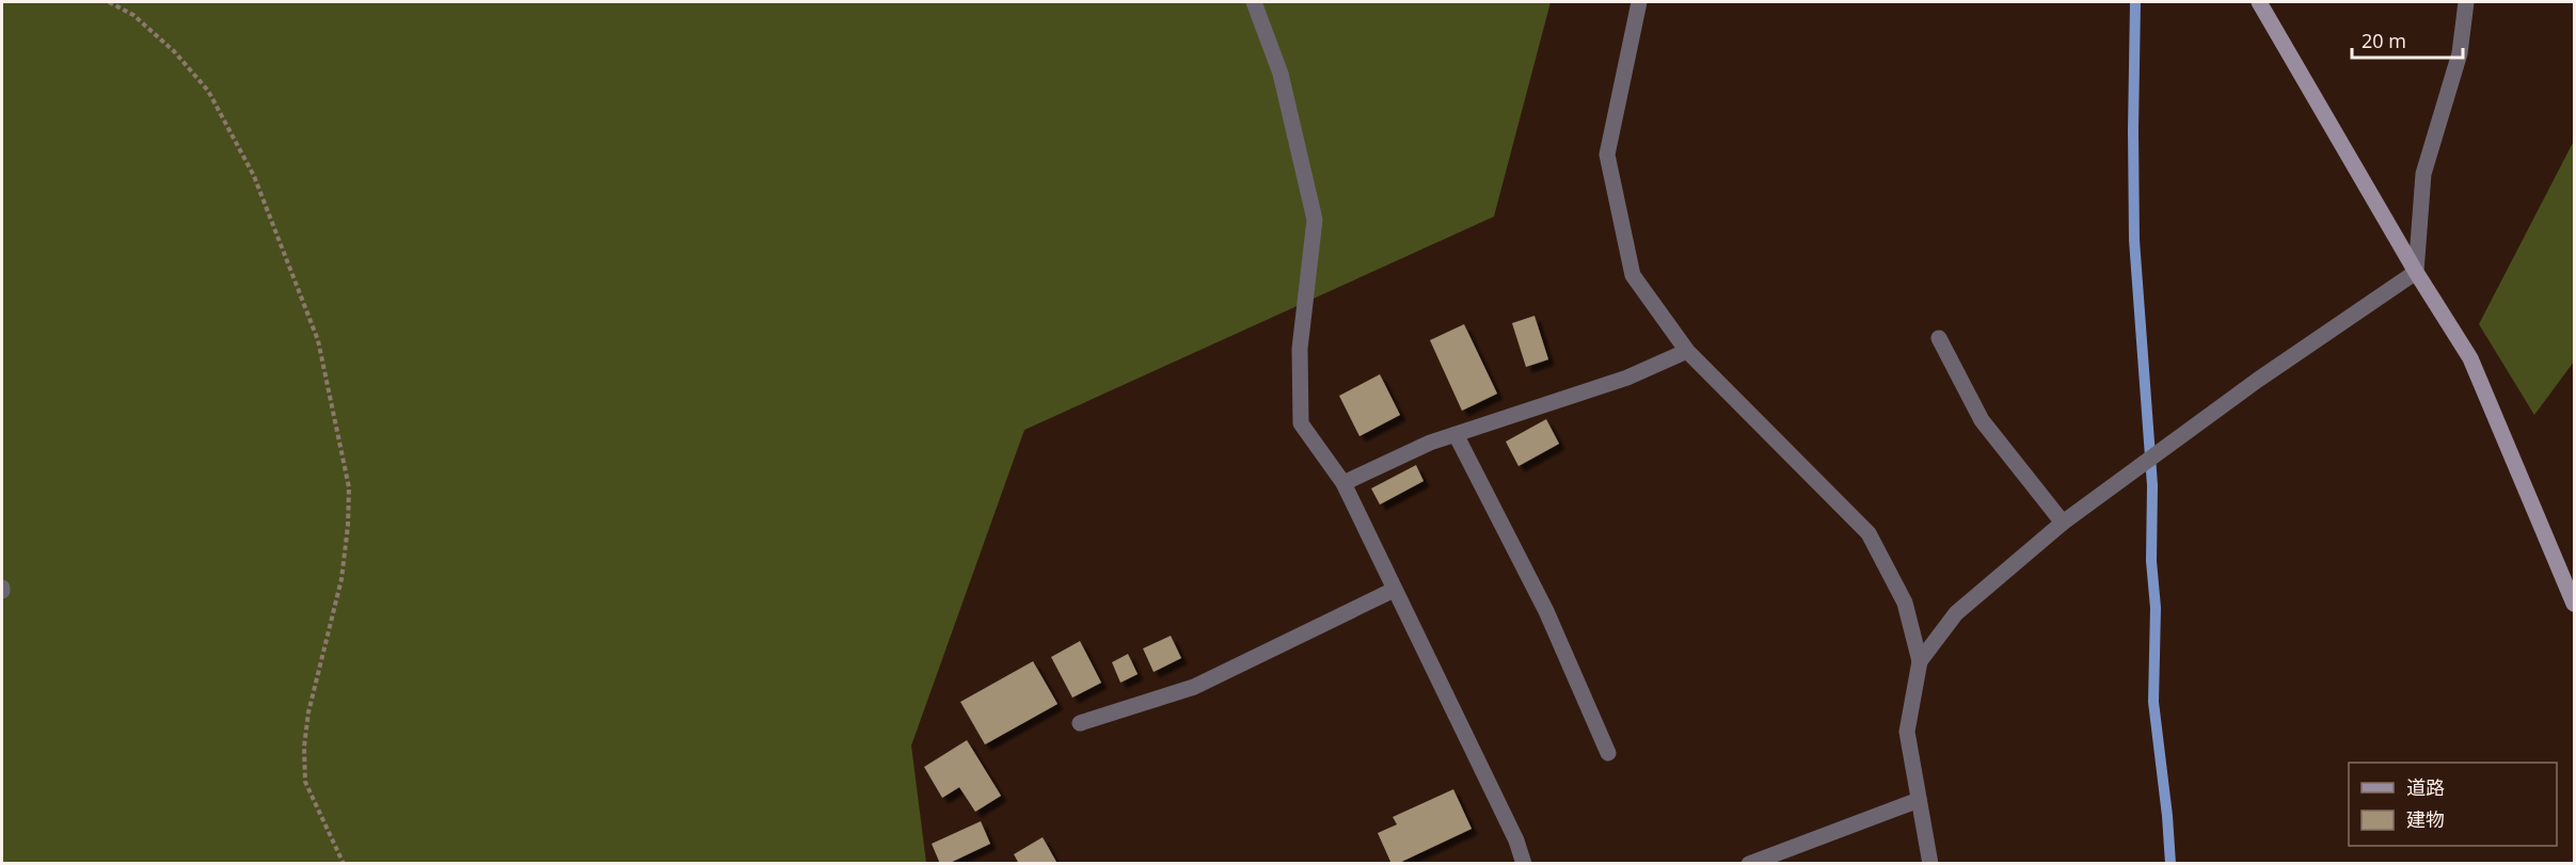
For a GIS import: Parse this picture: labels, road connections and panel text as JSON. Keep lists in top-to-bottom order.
{
  "legend": ["道路", "建物"],
  "scale_bar": "20 m"
}
